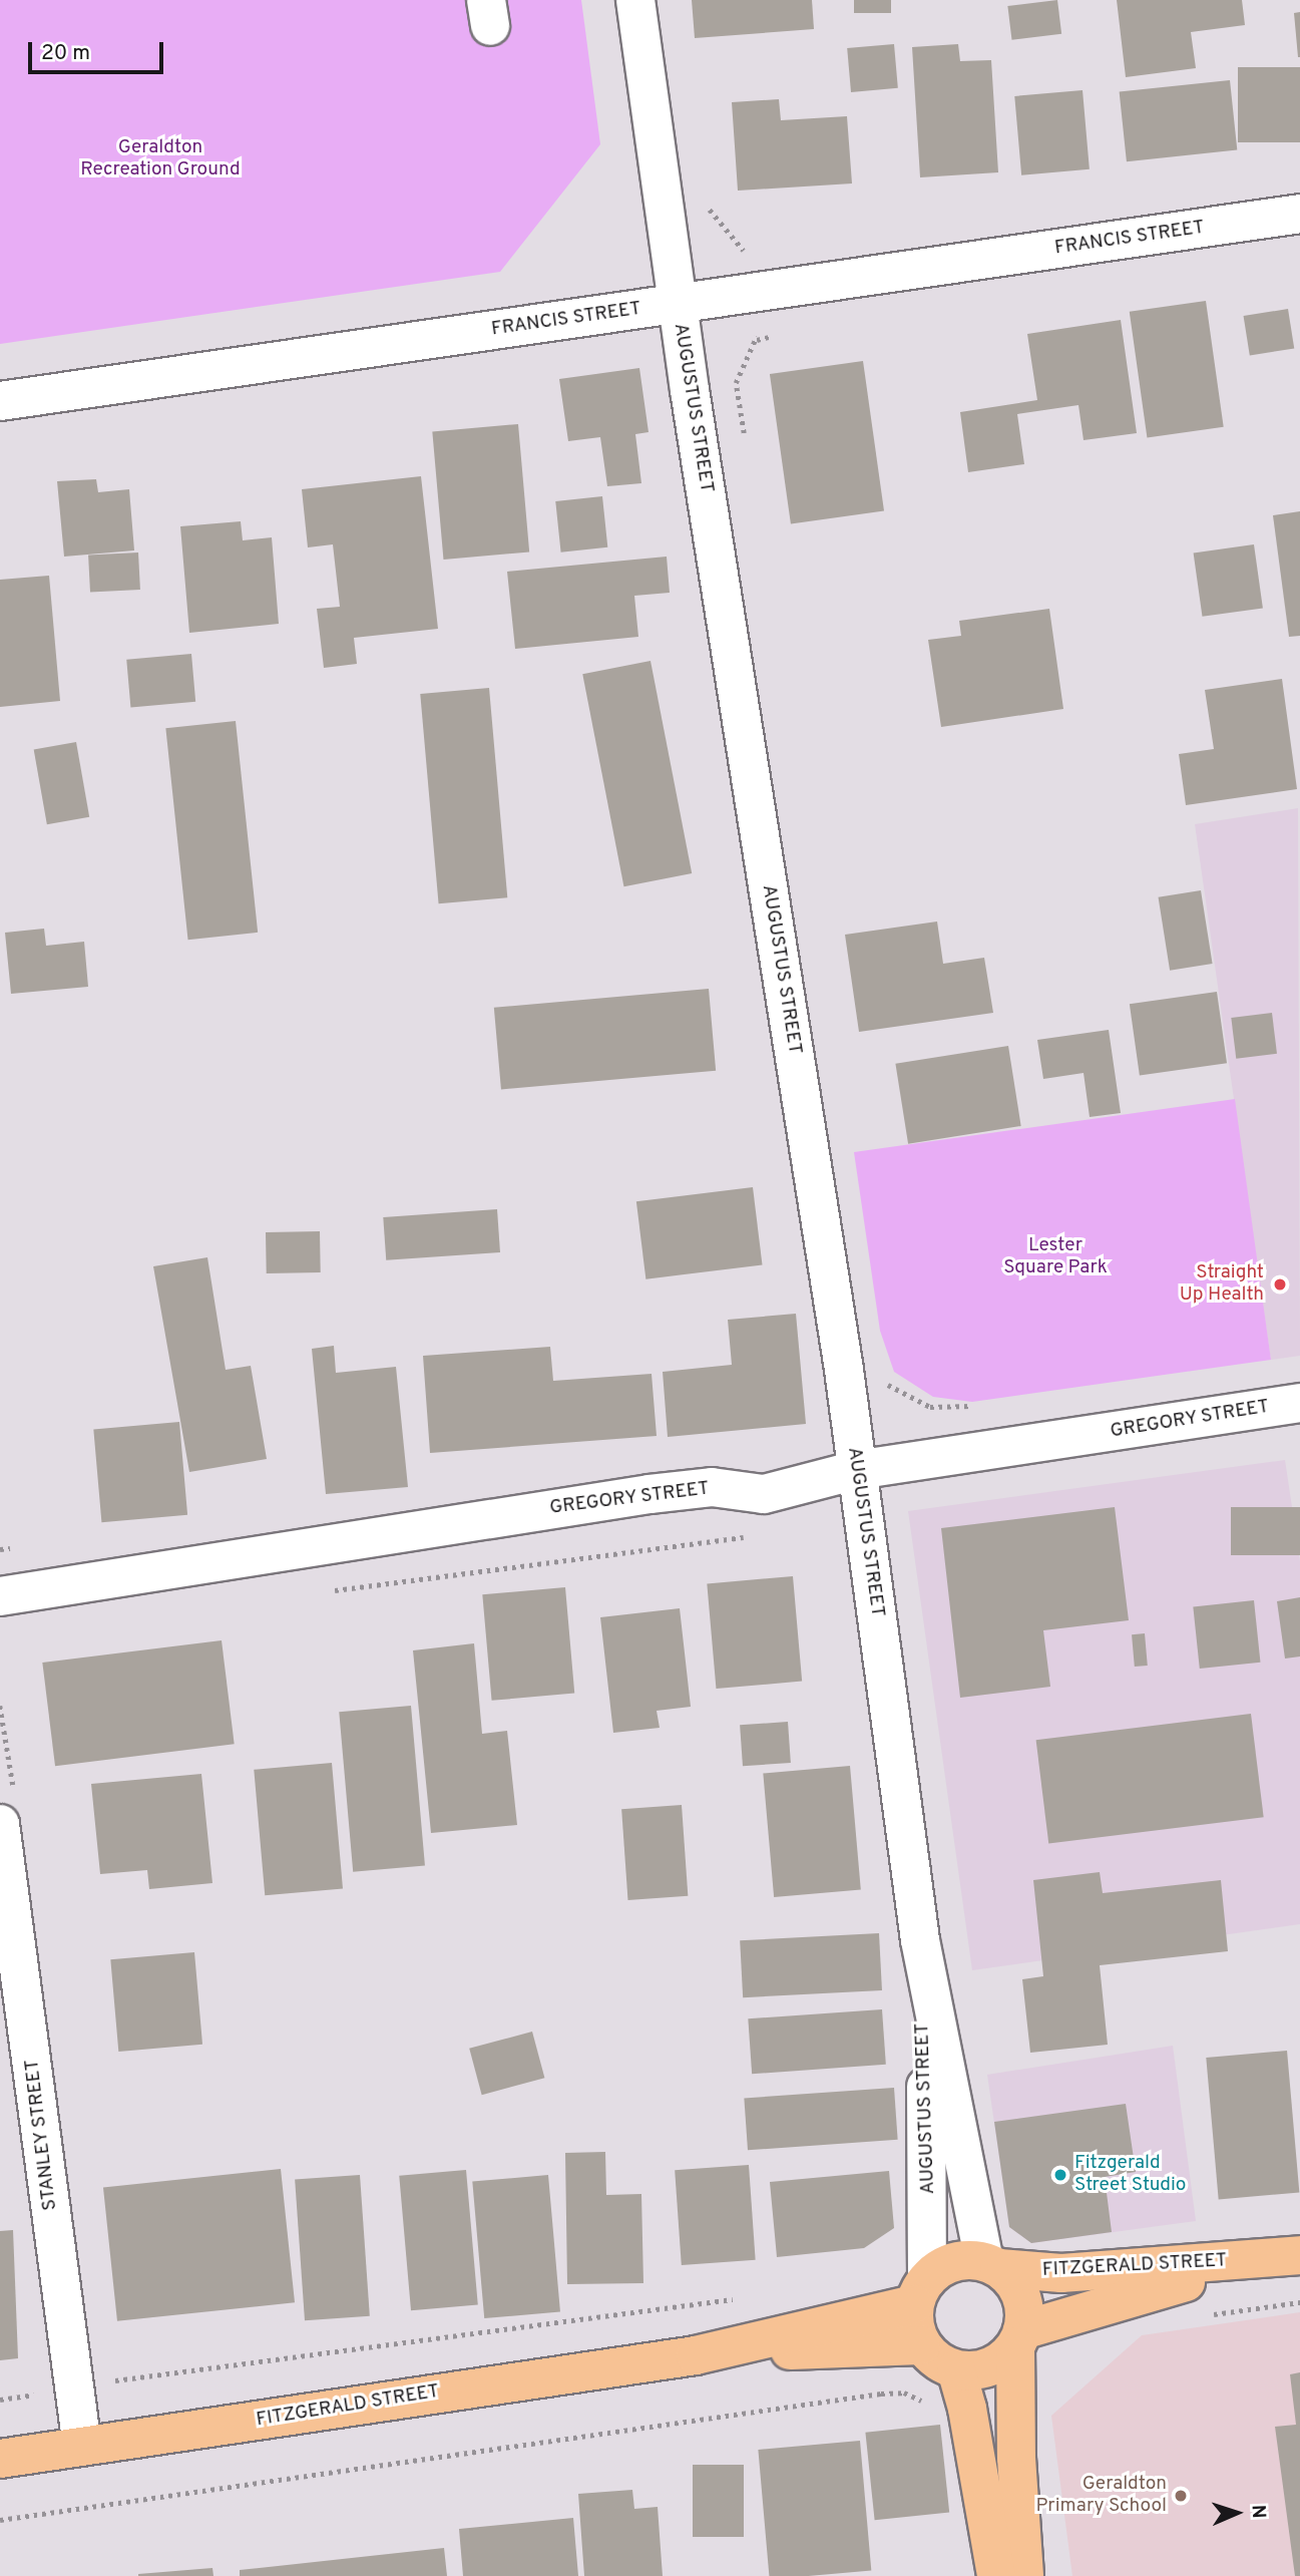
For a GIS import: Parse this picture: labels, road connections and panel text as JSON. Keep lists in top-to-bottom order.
{
  "streets": {
    "main road": ["FITZGERALD STREET"],
    "street": [
      "FRANCIS STREET",
      "AUGUSTUS STREET",
      "GREGORY STREET",
      "STANLEY STREET"
    ]
  },
  "crossings": [
    ["FRANCIS STREET", "AUGUSTUS STREET"],
    ["AUGUSTUS STREET", "GREGORY STREET"],
    ["AUGUSTUS STREET", "FITZGERALD STREET"],
    ["STANLEY STREET", "FITZGERALD STREET"]
  ],
  "parks": ["Geraldton Recreation Ground", "Lester Square Park"],
  "places": ["Straight Up Health", "Fitzgerald Street Studio", "Geraldton Primary School"],
  "scale_bar": "20 m",
  "north": "right"
}
